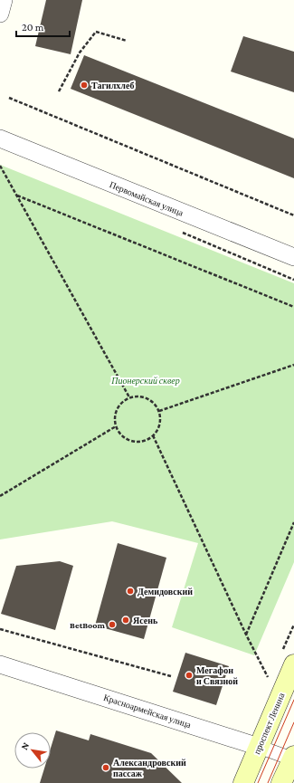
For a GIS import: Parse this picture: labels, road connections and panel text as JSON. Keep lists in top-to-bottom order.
{
  "streets": {
    "main road": ["проспект Ленина"],
    "street": ["Первомайская улица", "Красноармейская улица"]
  },
  "crossings": [
    ["Красноармейская улица", "проспект Ленина"]
  ],
  "parks": ["Пионерский сквер"],
  "places": [
    "Тагилхлеб",
    "Демидовский",
    "Ясень",
    "BetBoom",
    "Мегафон и Связной",
    "Александровский пассаж"
  ],
  "scale_bar": "20 m",
  "north": "top left"
}
